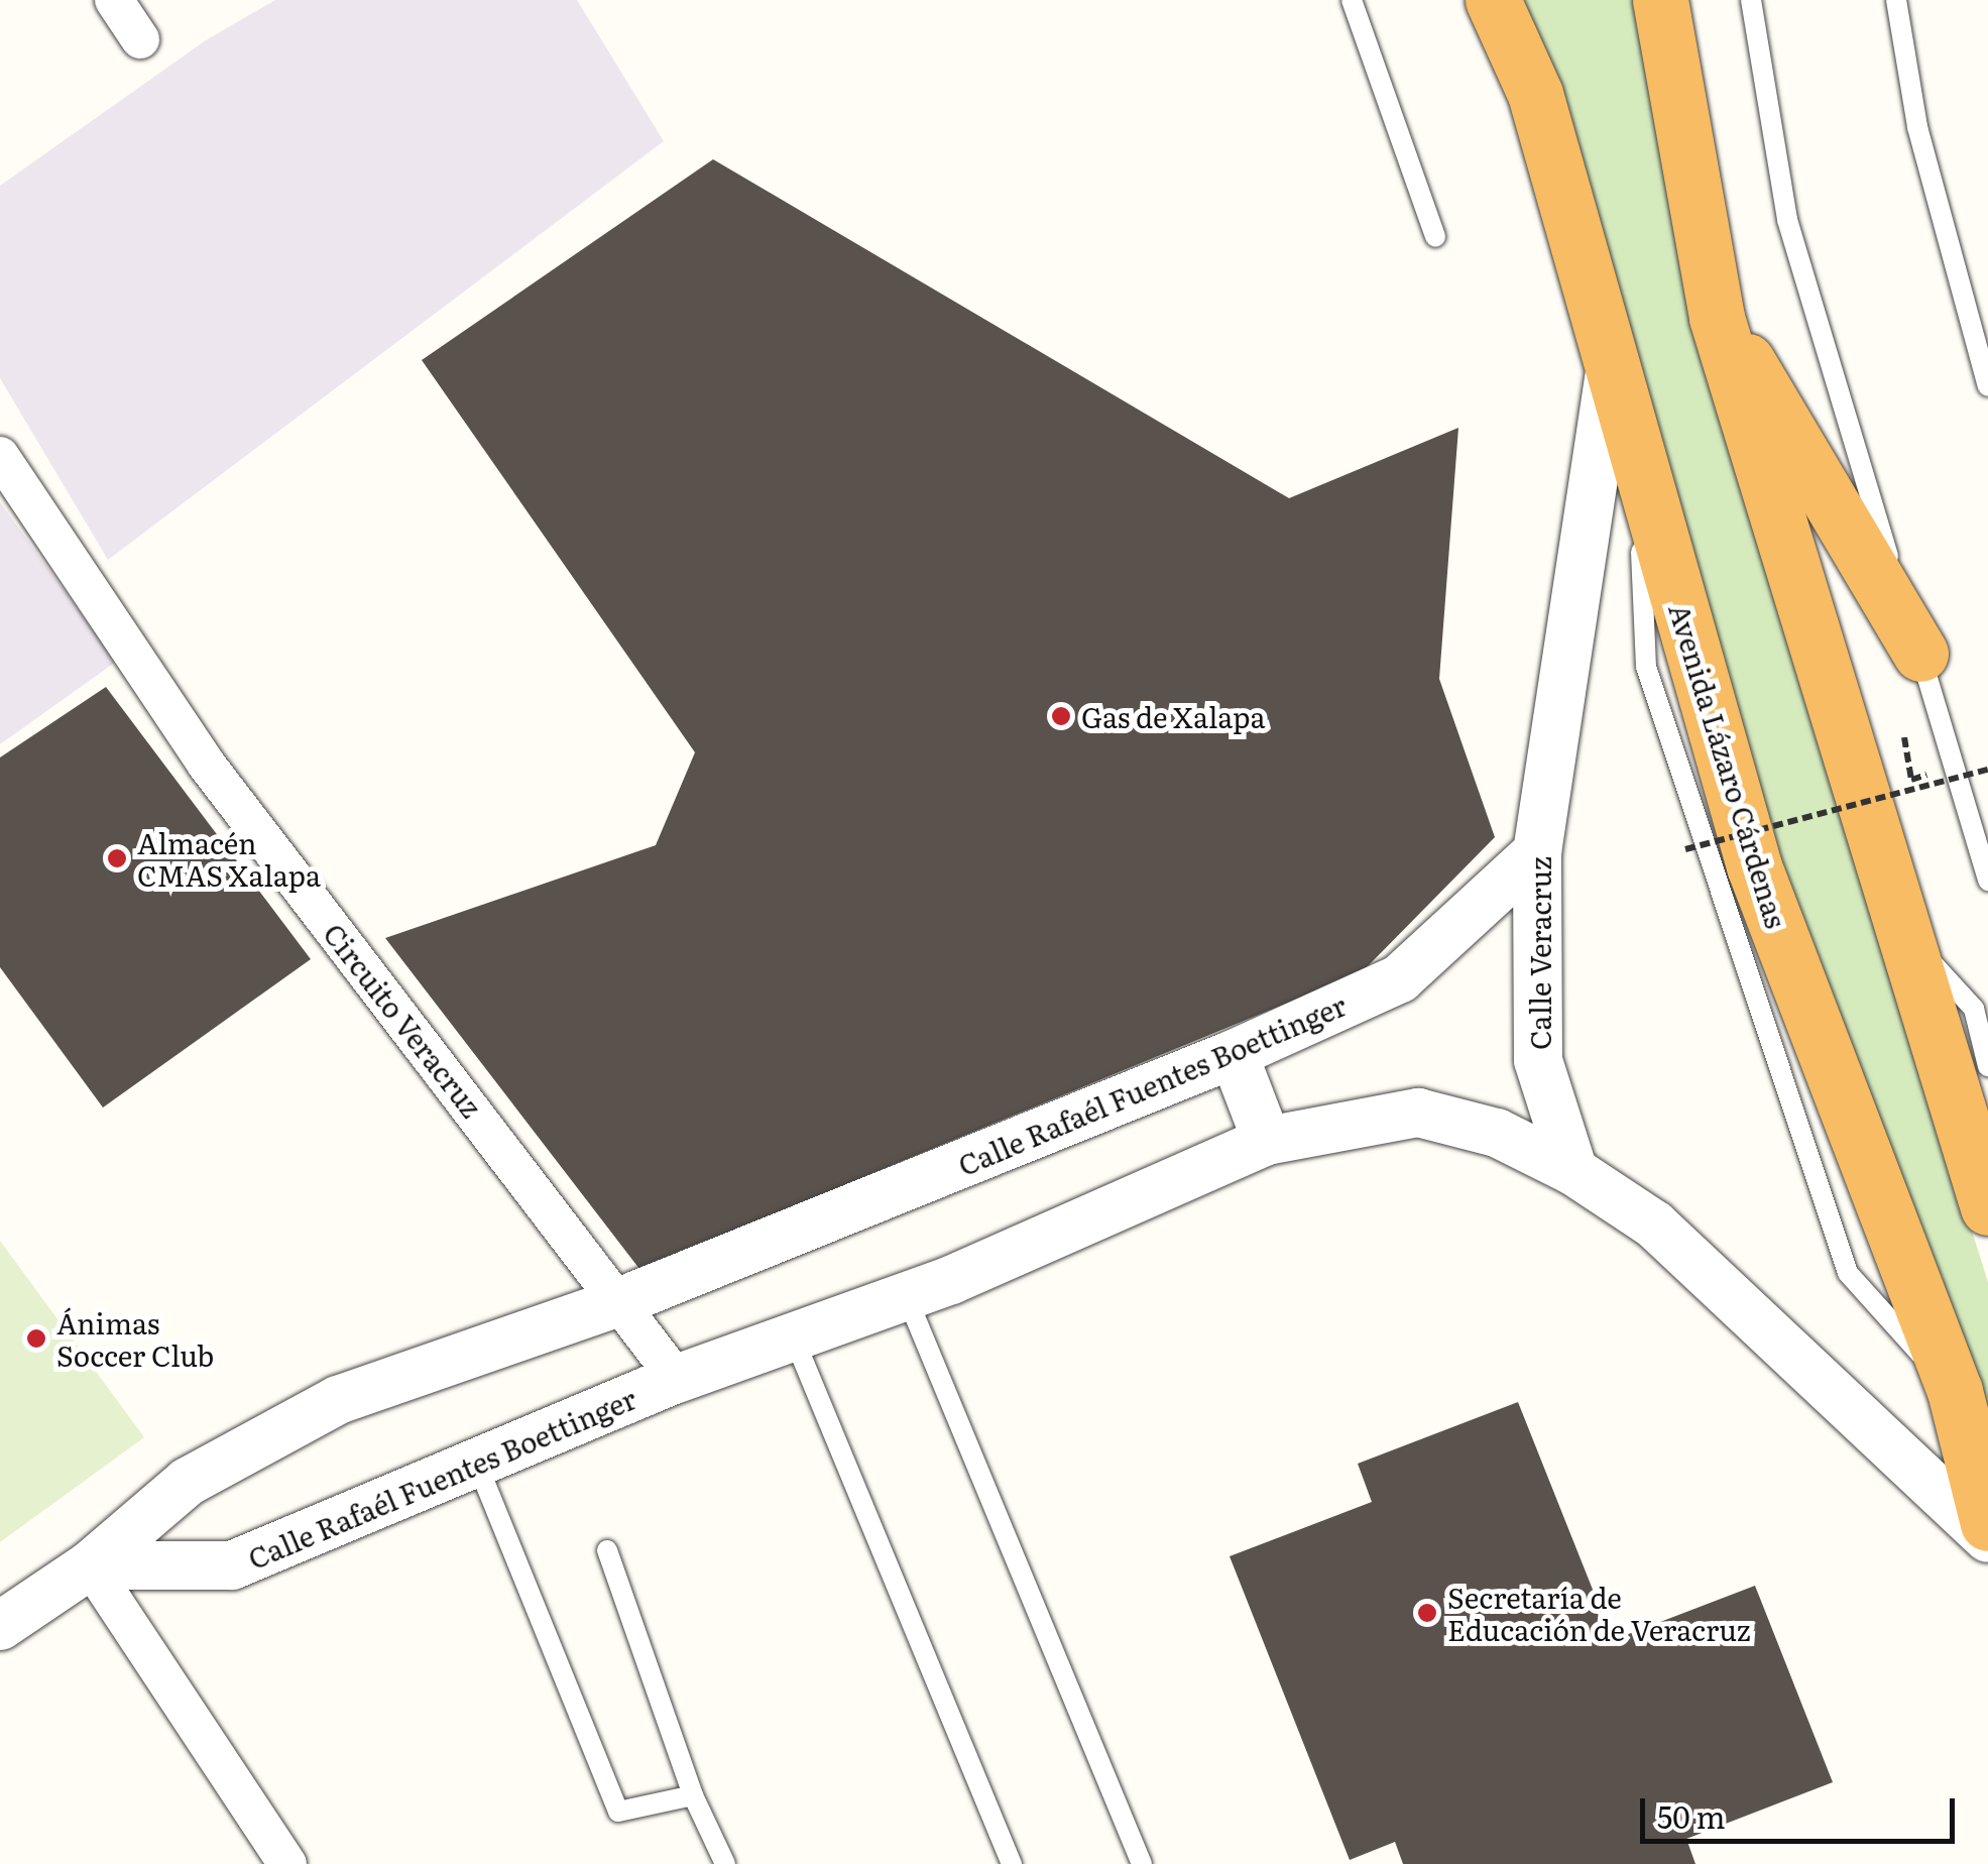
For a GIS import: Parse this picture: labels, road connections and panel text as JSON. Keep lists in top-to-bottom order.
{
  "streets": {
    "highway": ["Avenida Lázaro Cárdenas"],
    "street": ["Calle Veracruz", "Circuito Veracruz", "Calle Rafaél Fuentes Boettinger"]
  },
  "crossings": [
    ["Avenida Lázaro Cárdenas", "Calle Veracruz"],
    ["Calle Veracruz", "Calle Rafaél Fuentes Boettinger"],
    ["Circuito Veracruz", "Calle Rafaél Fuentes Boettinger"]
  ],
  "places": [
    "Gas de Xalapa",
    "Almacén CMAS Xalapa",
    "Ánimas Soccer Club",
    "Secretaría de Educación de Veracruz"
  ],
  "scale_bar": "50 m"
}
